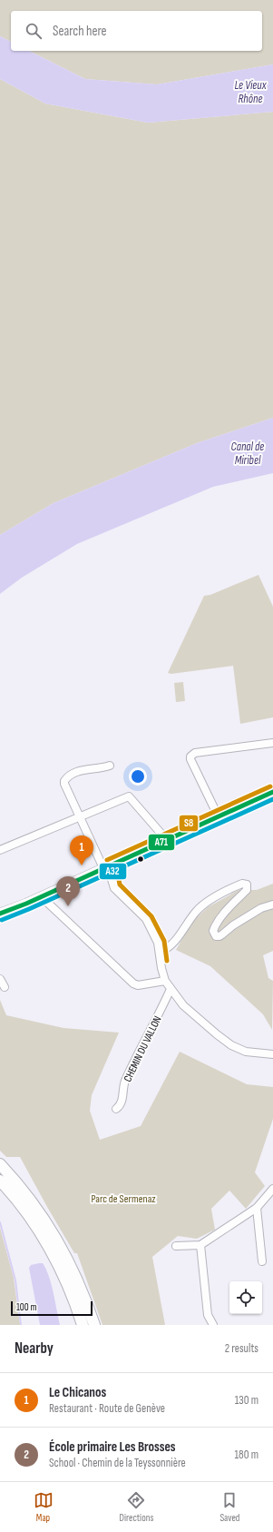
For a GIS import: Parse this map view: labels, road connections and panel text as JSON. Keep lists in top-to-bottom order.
{
  "streets": {
    "street": ["CHEMIN DU VALLON"]
  },
  "water": ["Le Vieux Rhône", "Canal de Miribel"],
  "parks": ["Parc de Sermenaz"],
  "lines": ["transit line S8", "transit line A71", "transit line A32"],
  "scale_bar": "100 m",
  "page": {
    "search": "Search here",
    "pins": ["1", "2"],
    "scale": "100 m",
    "heading": ["Nearby", "2 results"],
    "list": [
      {
        "mark": "1",
        "name": "Le Chicanos",
        "note": "Restaurant · Route de Genève",
        "value": "130 m"
      },
      {
        "mark": "2",
        "name": "École primaire Les Brosses",
        "note": "School · Chemin de la Teyssonnière",
        "value": "180 m"
      }
    ],
    "nav": ["Map", "Directions", "Saved"]
  }
}
